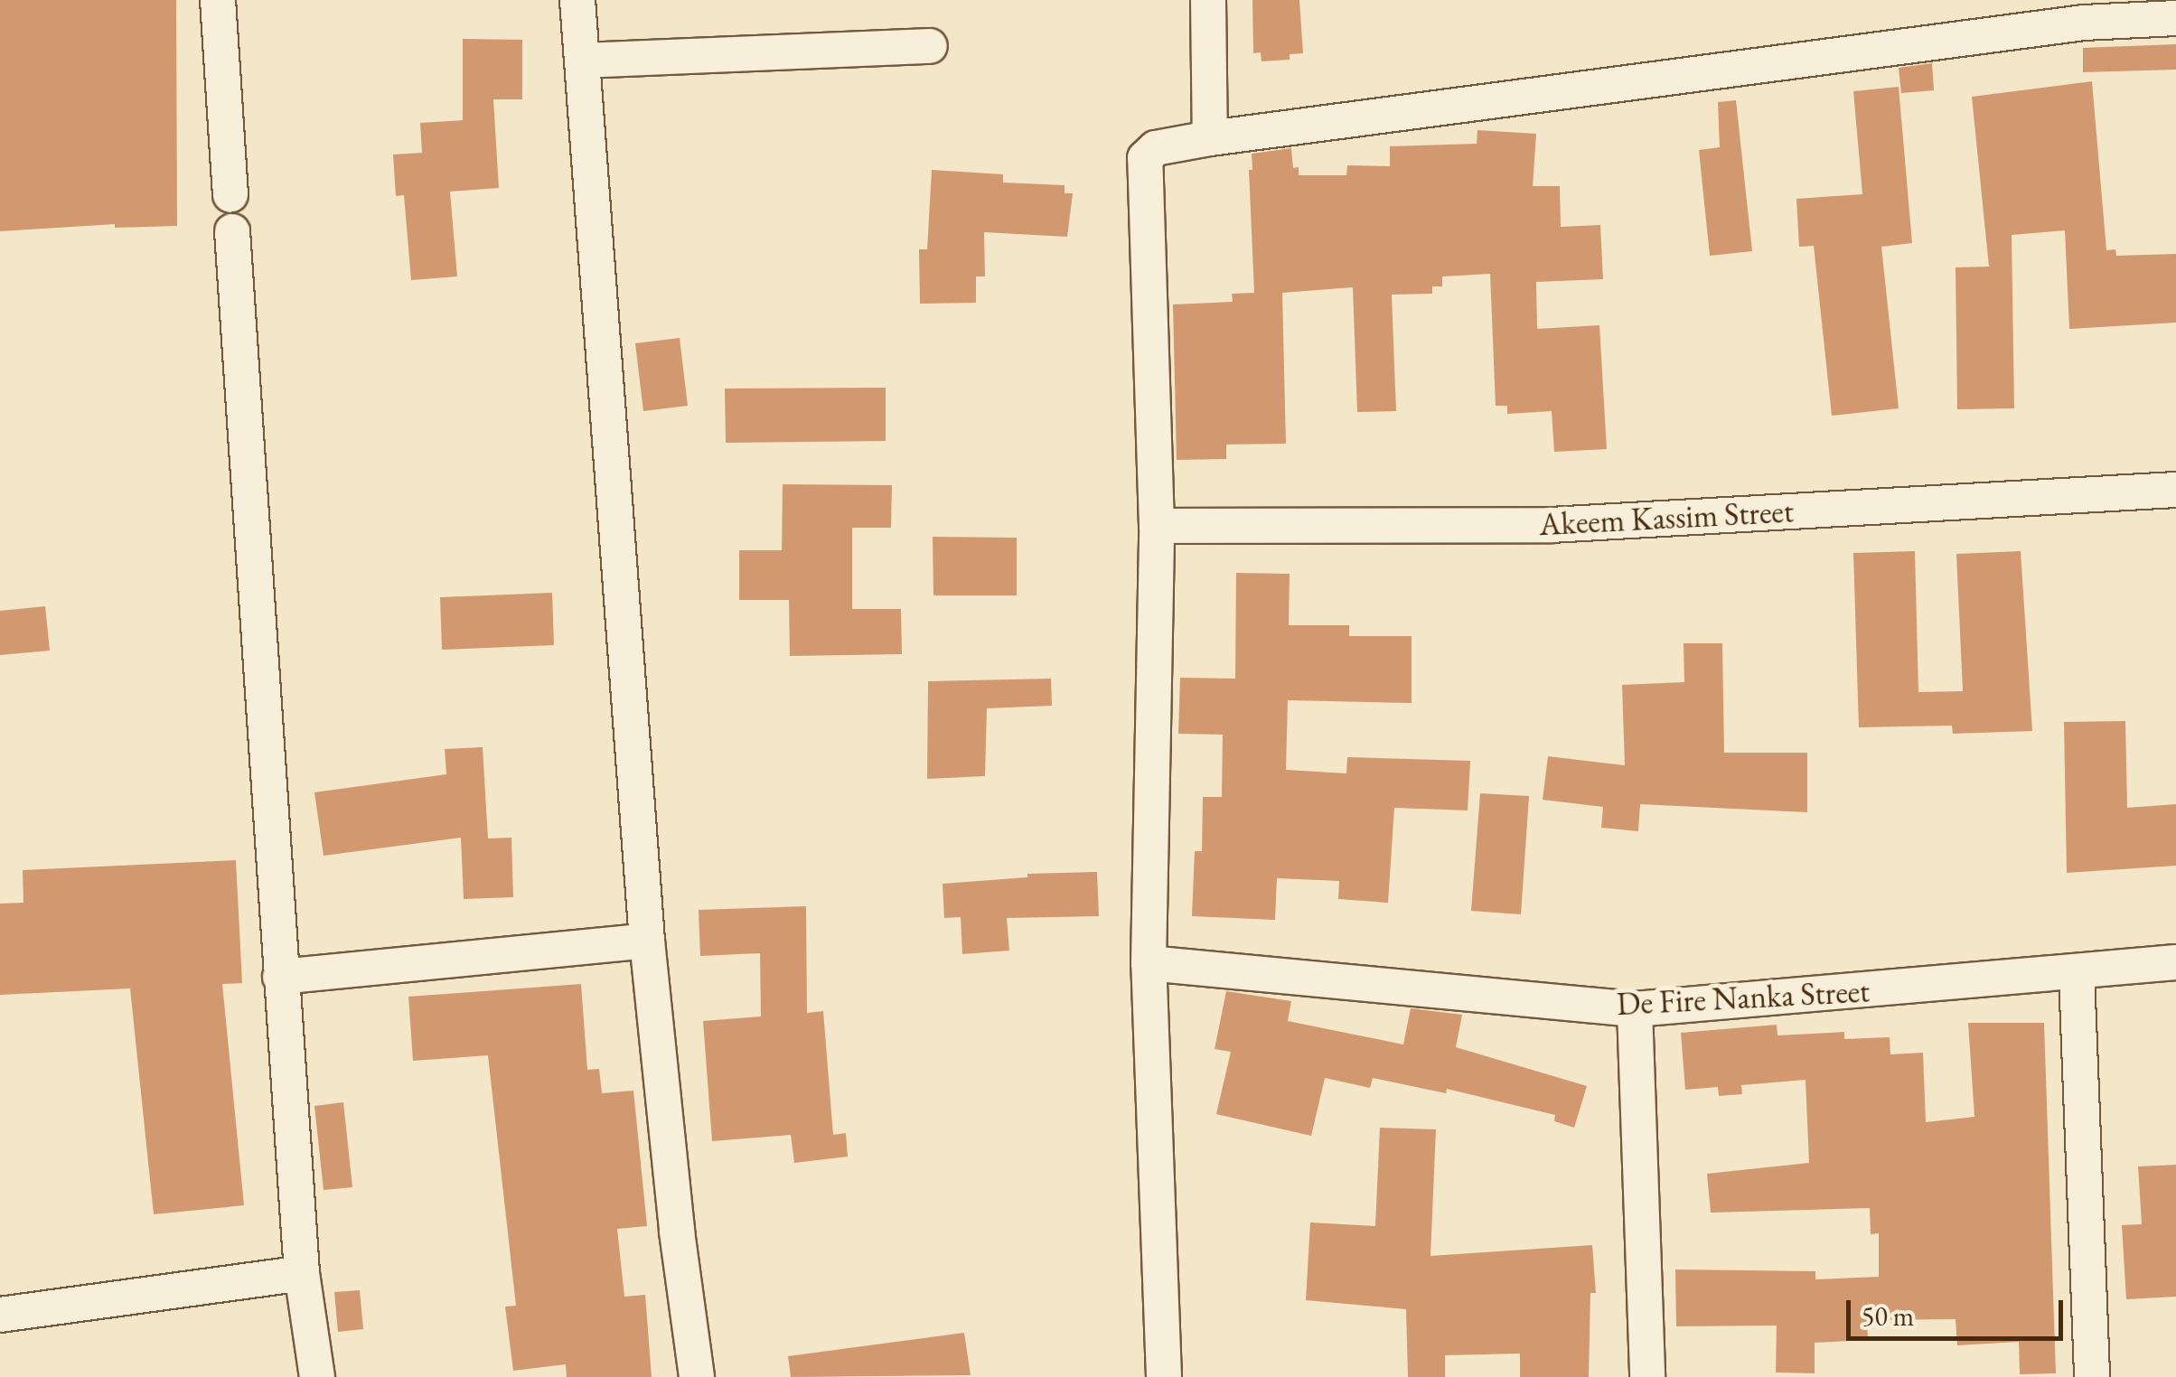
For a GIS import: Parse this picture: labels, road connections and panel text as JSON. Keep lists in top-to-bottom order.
{
  "streets": {
    "street": ["Akeem Kassim Street", "De Fire Nanka Street"]
  },
  "scale_bar": "50 m"
}
